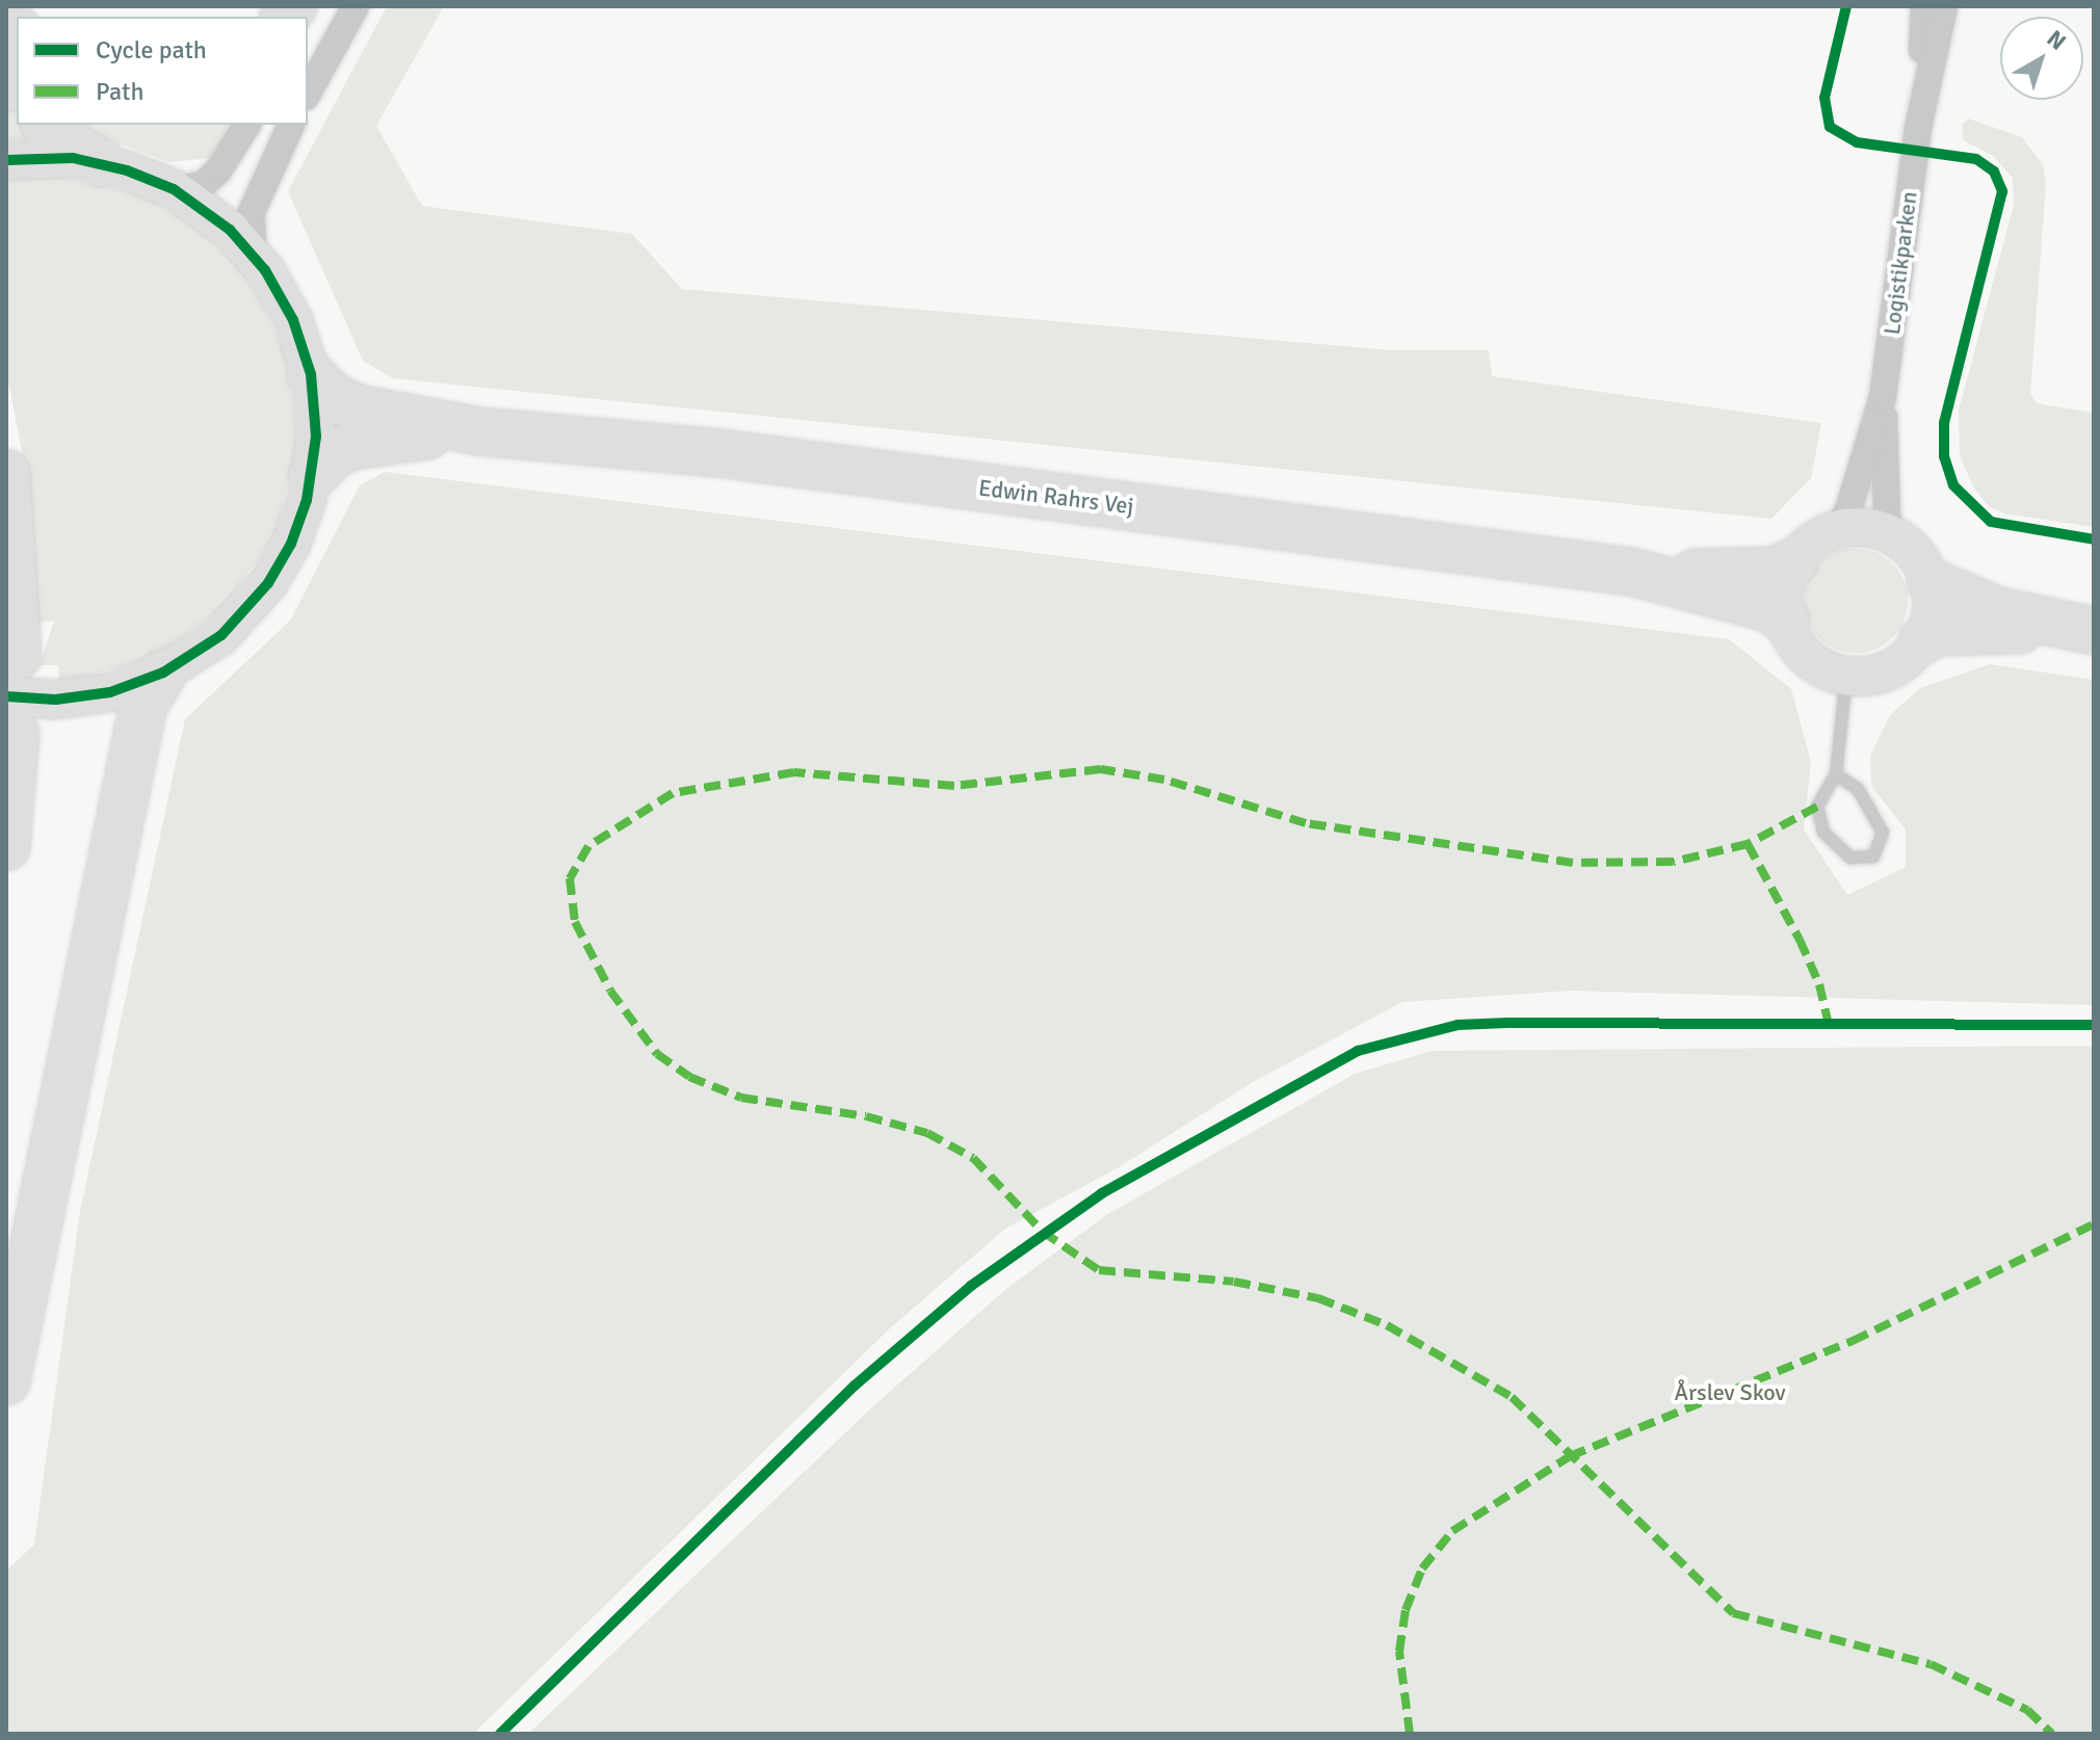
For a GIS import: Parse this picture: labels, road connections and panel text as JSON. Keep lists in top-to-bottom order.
{
  "streets": {
    "highway": ["Edwin Rahrs Vej"],
    "street": ["Logistikparken"]
  },
  "parks": ["Årslev Skov"],
  "legend": ["Cycle path", "Path"],
  "north": "top right"
}
